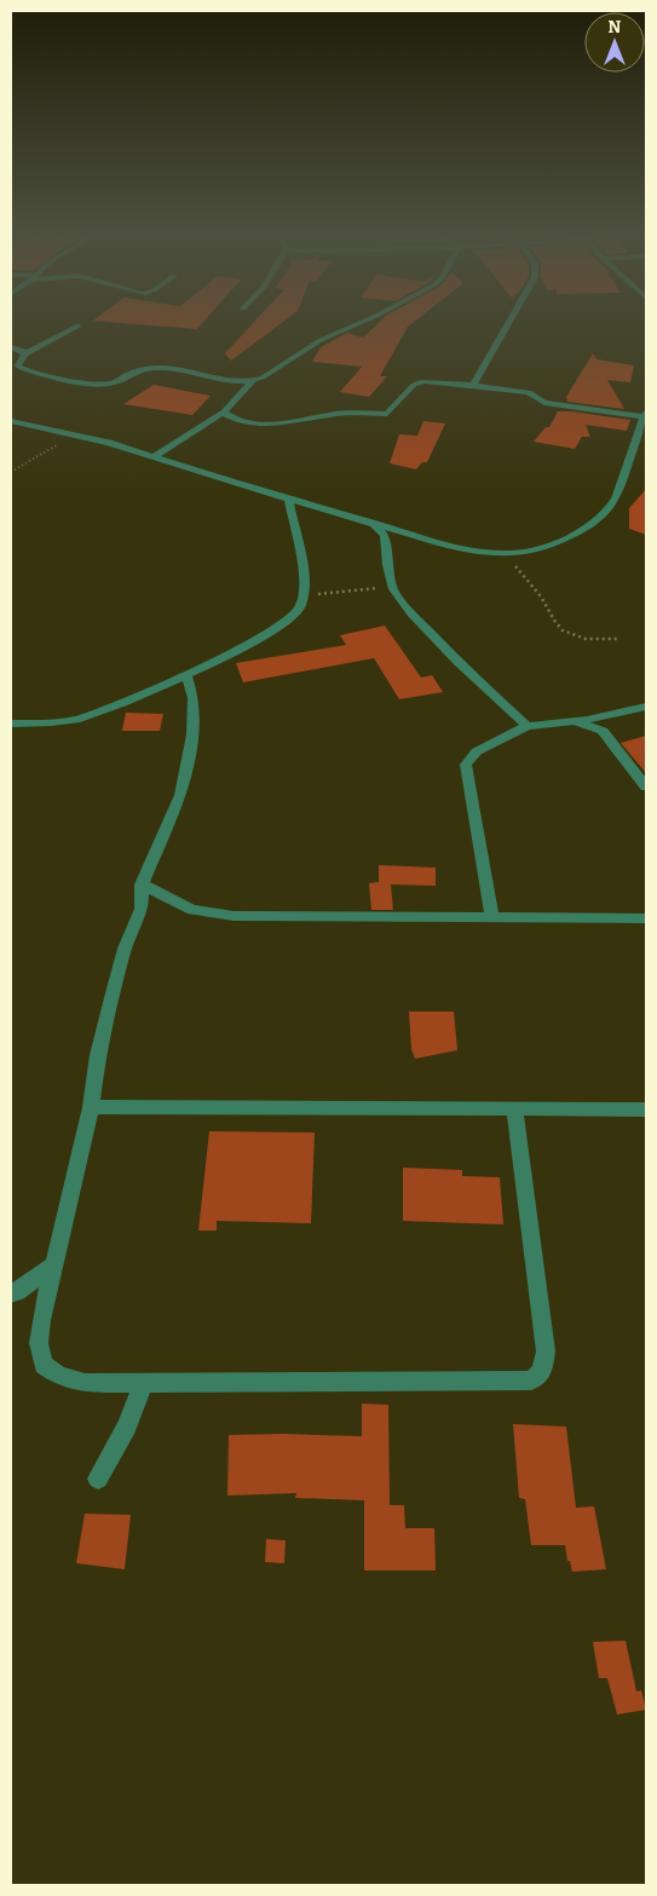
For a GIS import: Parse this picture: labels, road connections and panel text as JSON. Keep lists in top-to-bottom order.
{
  "north": "top"
}
